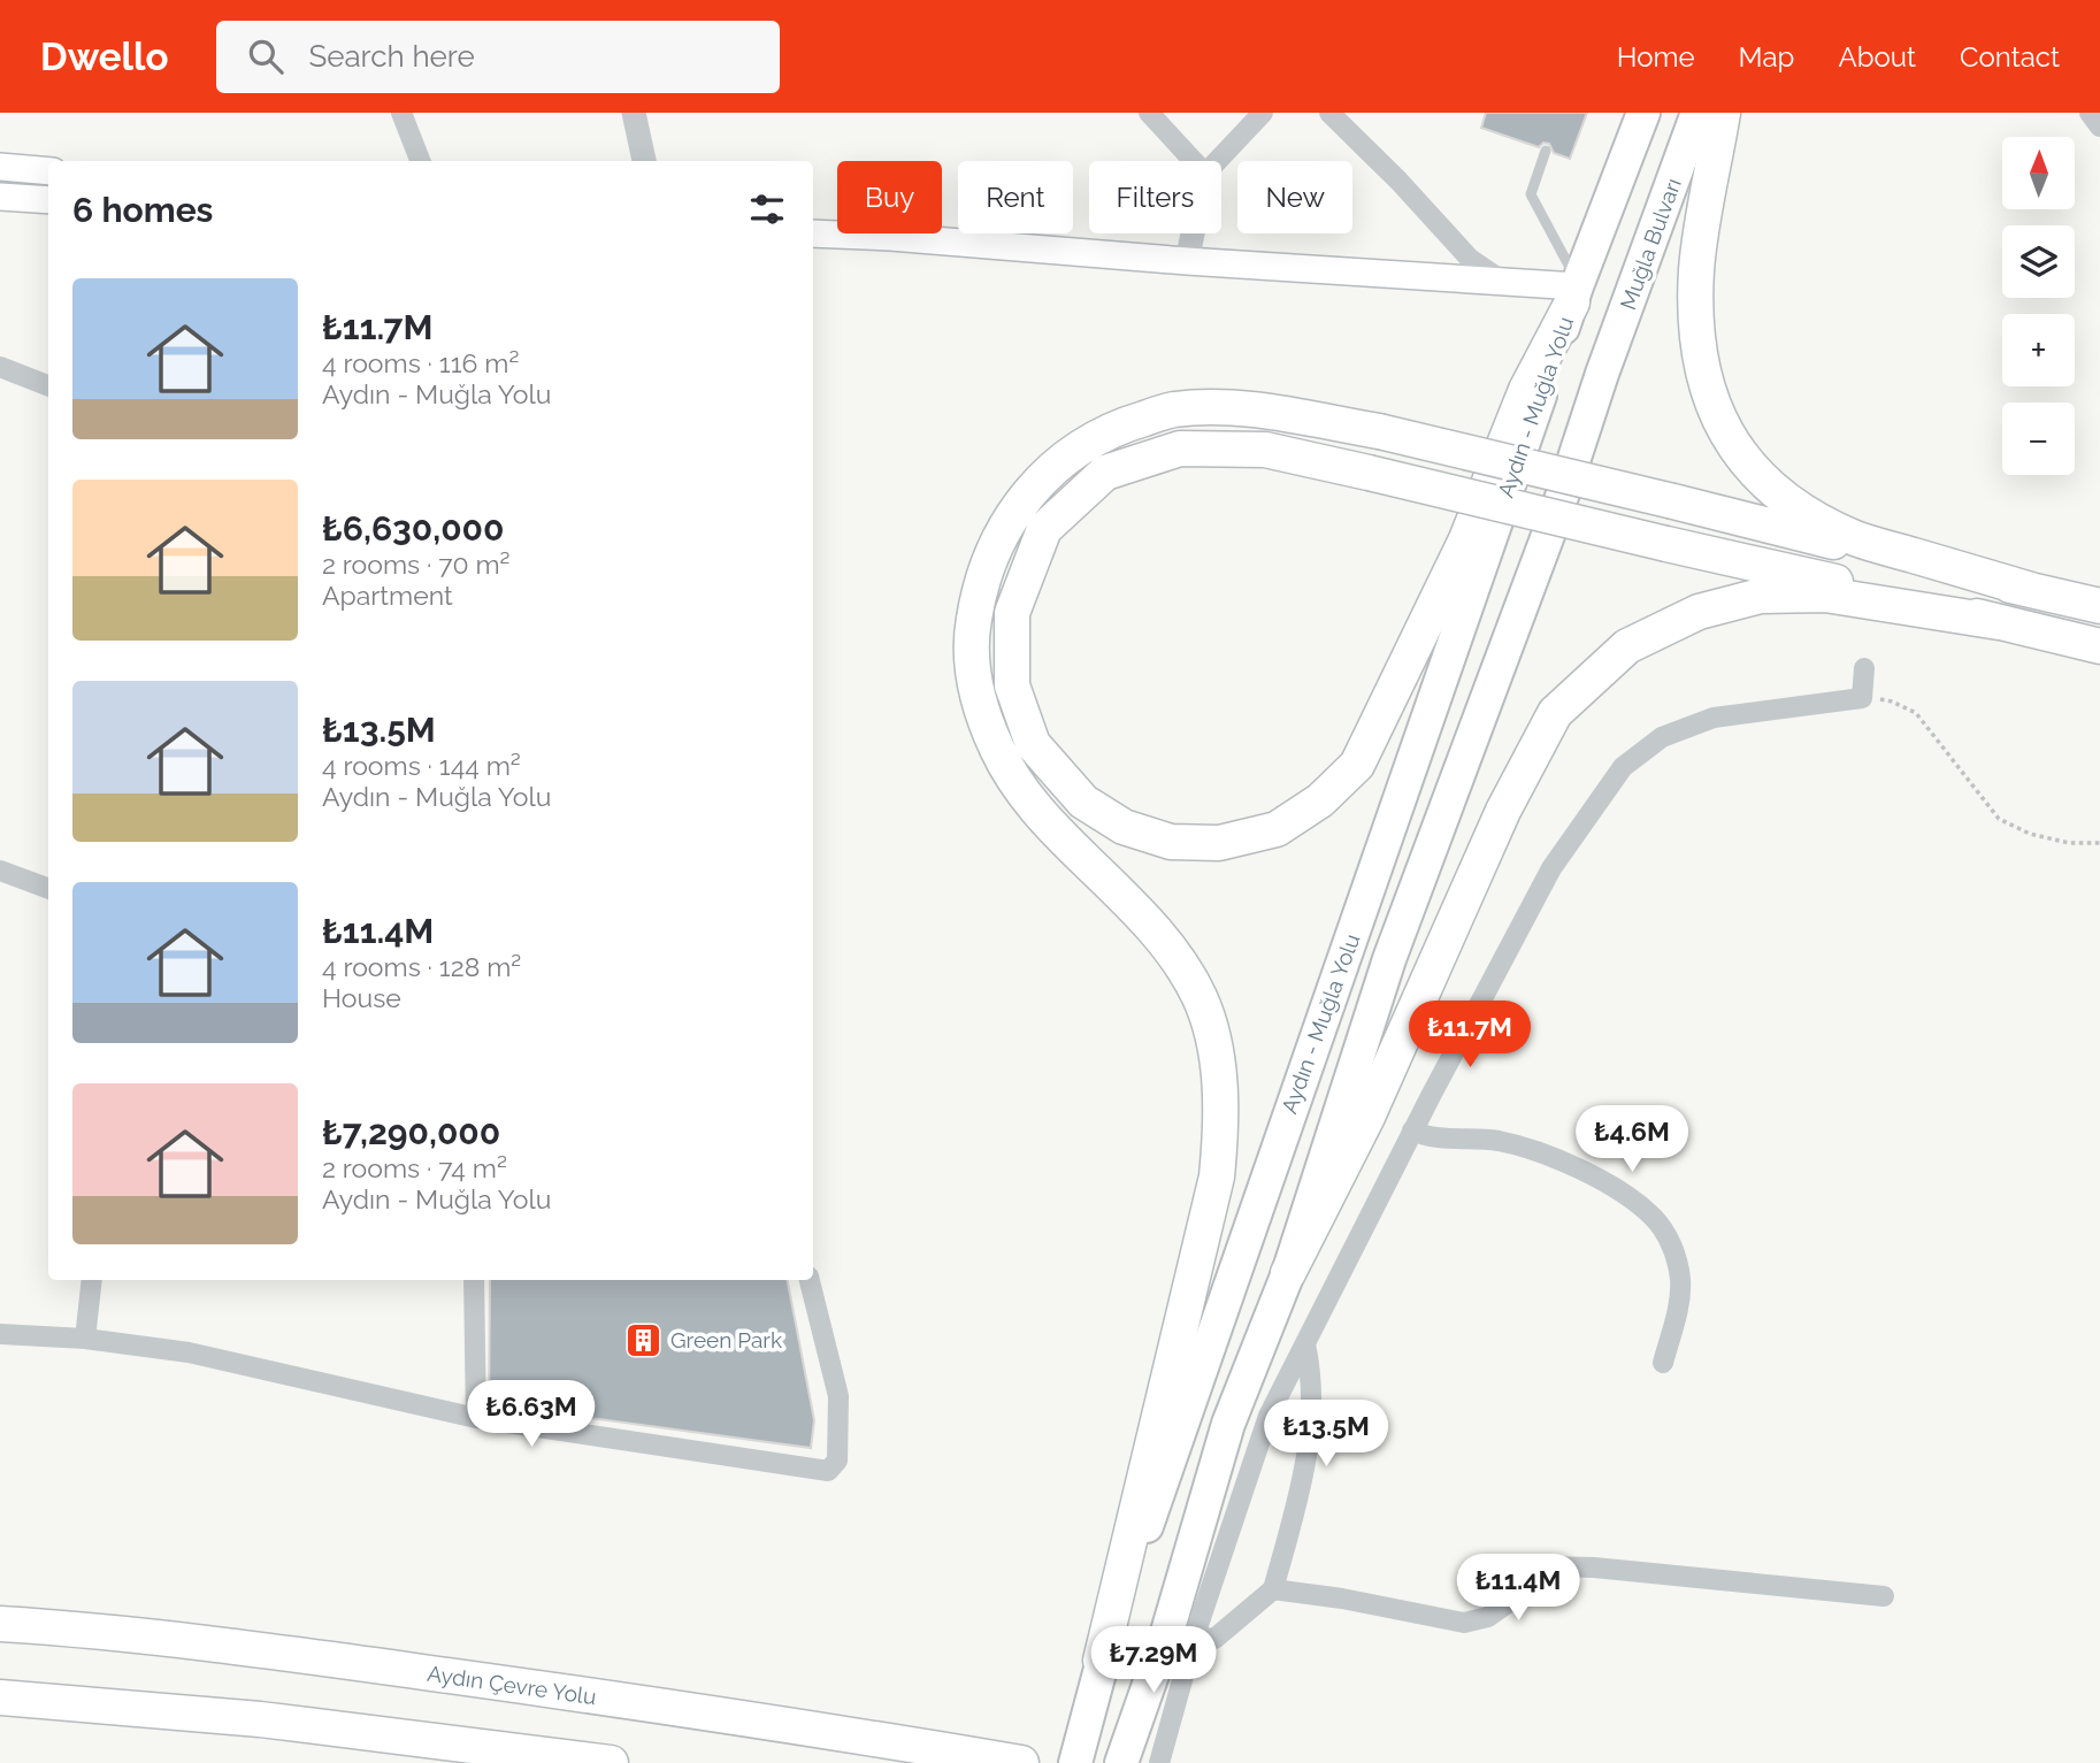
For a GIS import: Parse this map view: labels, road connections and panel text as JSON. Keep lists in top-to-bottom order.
{
  "streets": {
    "highway": ["Muğla Bulvarı", "Aydın - Muğla Yolu", "Aydın Çevre Yolu"]
  },
  "crossings": [
    ["Muğla Bulvarı", "Aydın - Muğla Yolu"]
  ],
  "places": {
    "building": ["Green Park"]
  },
  "north": "top",
  "page": {
    "header": "Dwello",
    "search": "Search here",
    "nav": [
      "Home",
      "Map",
      "About",
      "Contact"
    ],
    "map_buttons": ["+", "−"],
    "chip": [
      "Buy",
      "Rent",
      "Filters",
      "New"
    ],
    "heading": "6 homes",
    "list": [
      {
        "name": "₺11.7M",
        "note": "4 rooms · 116 m² · Aydın - Muğla Yolu"
      },
      {
        "name": "₺6,630,000",
        "note": "2 rooms · 70 m² · Apartment"
      },
      {
        "name": "₺13.5M",
        "note": "4 rooms · 144 m² · Aydın - Muğla Yolu"
      },
      {
        "name": "₺11.4M",
        "note": "4 rooms · 128 m² · House"
      },
      {
        "name": "₺7,290,000",
        "note": "2 rooms · 74 m² · Aydın - Muğla Yolu"
      }
    ],
    "price": [
      "₺11.7M",
      "₺4.6M",
      "₺6.63M",
      "₺13.5M",
      "₺11.4M",
      "₺7.29M"
    ]
  }
}
